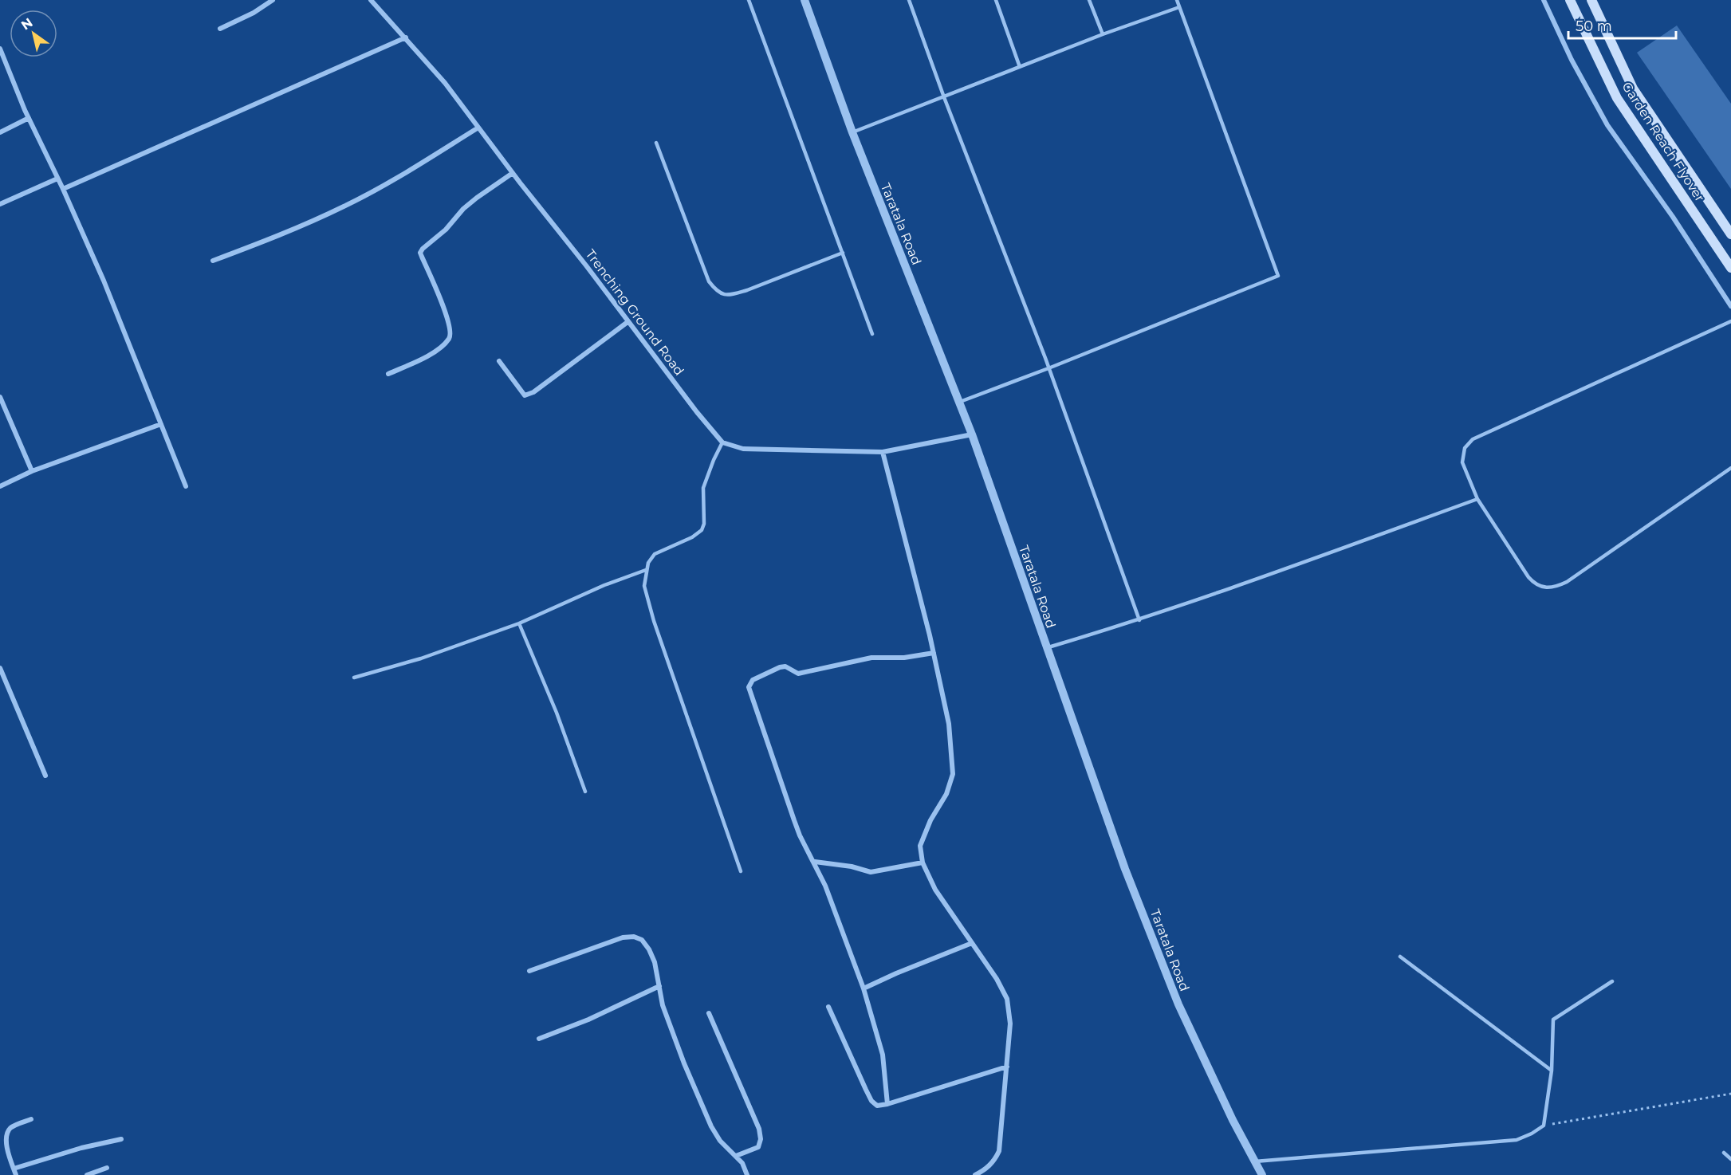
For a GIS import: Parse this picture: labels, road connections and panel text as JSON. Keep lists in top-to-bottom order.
{
  "streets": {
    "main road": ["Garden Reach Flyover"],
    "street": ["Taratala Road", "Trenching Ground Road"]
  },
  "scale_bar": "50 m",
  "north": "top left"
}
